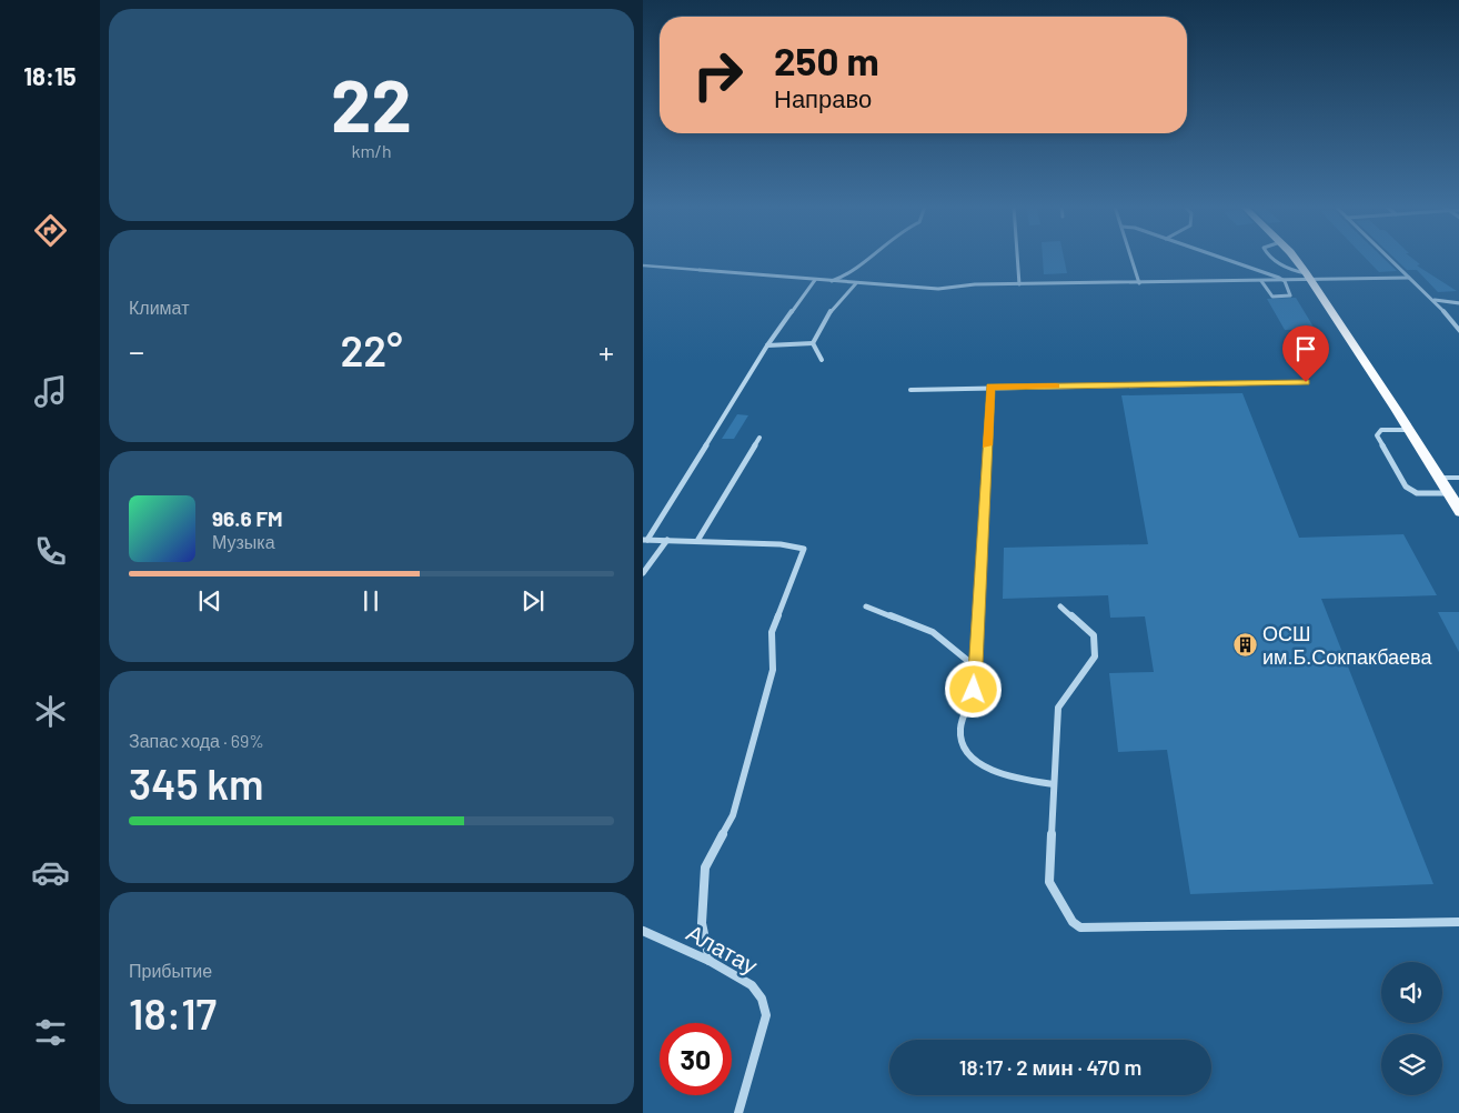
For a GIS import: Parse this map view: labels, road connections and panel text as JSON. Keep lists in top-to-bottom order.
{
  "streets": {
    "street": ["Алатау"]
  },
  "places": {
    "building": ["ОСШ им.Б.Сокпакбаева"]
  },
  "page": {
    "tabs": "18:15",
    "tile": [
      ["22", "km/h"],
      "Климат",
      ["Запас хода · 69%", "345 km"],
      ["Прибытие", "18:17"]
    ],
    "turn": ["250 m", "Направо"],
    "heat": ["−", "22°", "+"],
    "song": ["96.6 FM", "Музыка"],
    "limit": "30",
    "trip": "18:17 · 2 мин · 470 m"
  }
}
